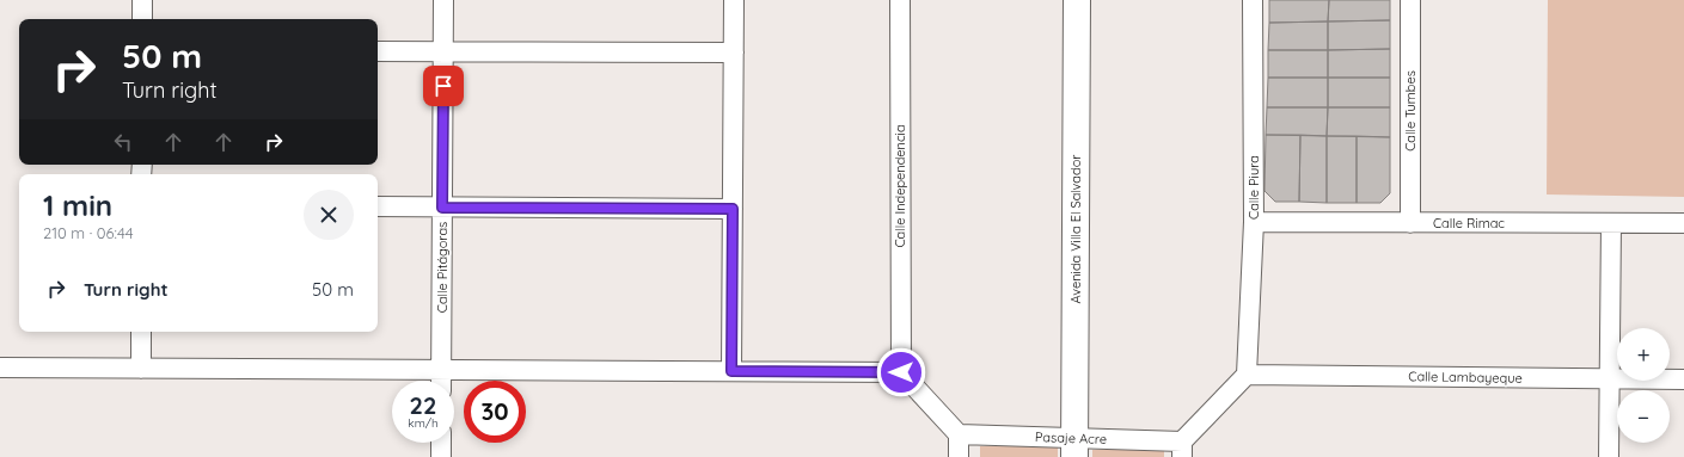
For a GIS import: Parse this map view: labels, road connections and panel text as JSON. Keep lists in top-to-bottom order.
{
  "streets": {
    "street": [
      "Calle Tumbes",
      "Calle Independencia",
      "Calle Piura",
      "Calle Rimac",
      "Avenida Villa El Salvador",
      "Calle Pitágoras",
      "Calle Lambayeque",
      "Pasaje Acre"
    ]
  },
  "crossings": [
    ["Calle Tumbes", "Calle Rimac"],
    ["Calle Piura", "Calle Rimac"],
    ["Calle Piura", "Calle Lambayeque"],
    ["Avenida Villa El Salvador", "Pasaje Acre"]
  ],
  "page": {
    "turn": ["50 m", "Turn right"],
    "heading": ["1 min", "210 m · 06:44"],
    "list": [
      {
        "name": "Turn right",
        "value": "50 m"
      }
    ],
    "map_buttons": ["+", "−"],
    "speed": "22 km/h",
    "limit": "30"
  }
}
